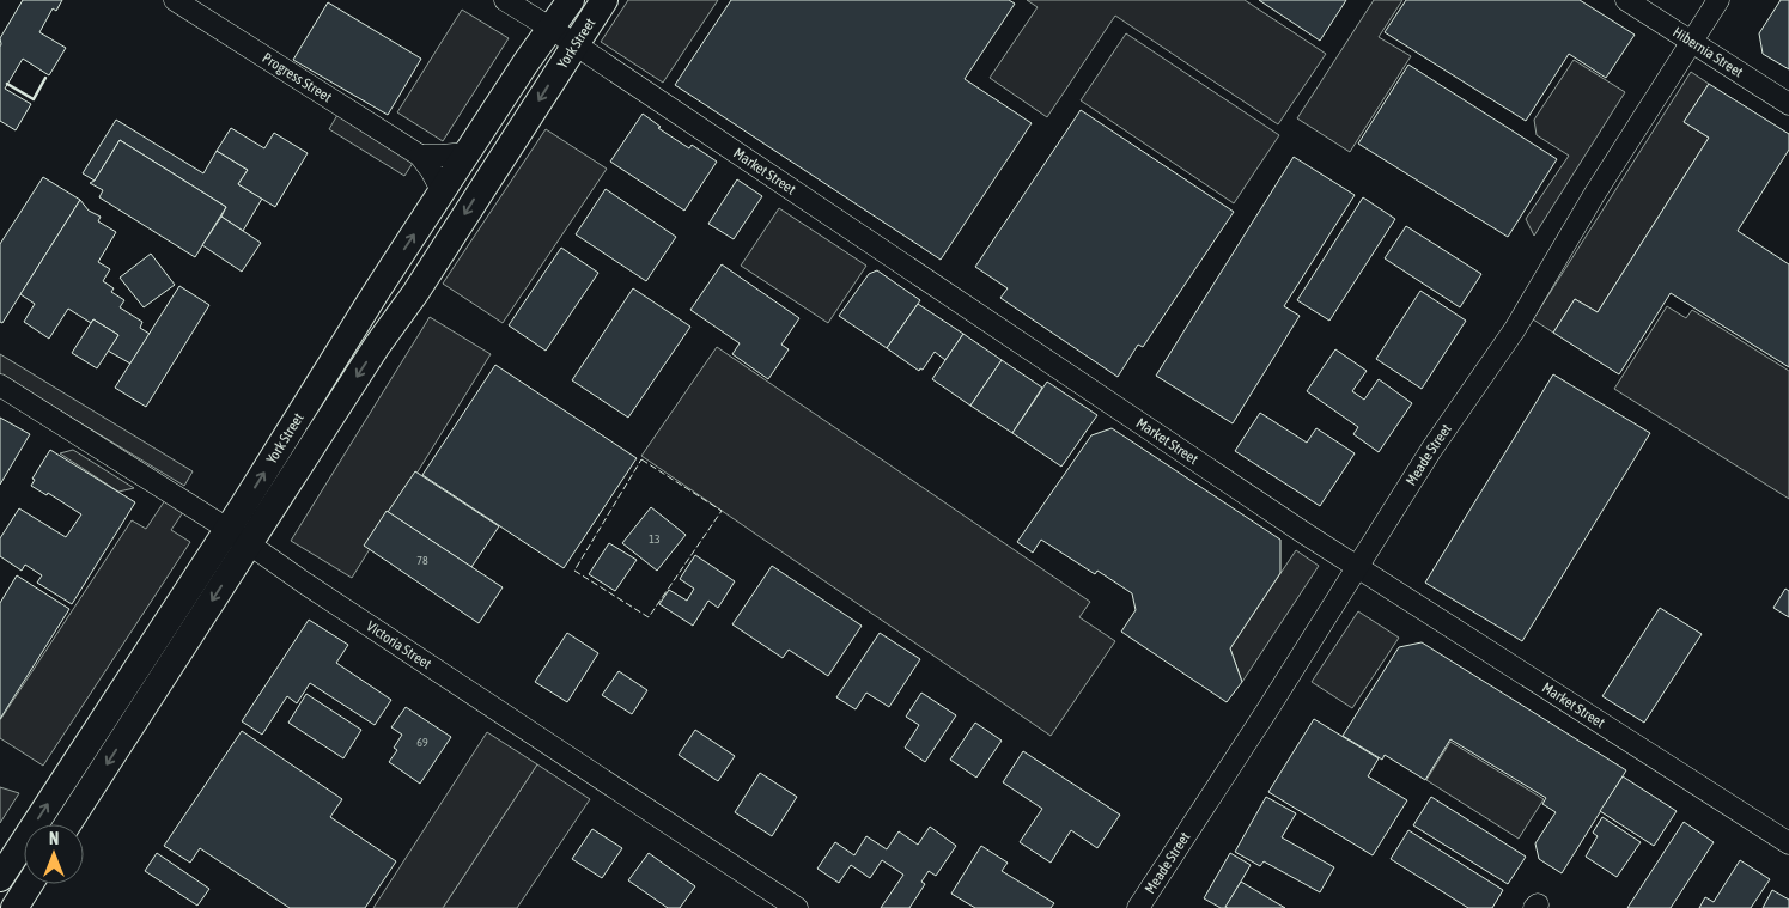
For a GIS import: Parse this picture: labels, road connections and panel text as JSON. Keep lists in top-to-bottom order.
{
  "streets": {
    "main road": ["York Street"],
    "street": [
      "Hibernia Street",
      "Progress Street",
      "Market Street",
      "Meade Street",
      "Victoria Street"
    ]
  },
  "crossings": [
    ["York Street", "Progress Street"],
    ["York Street", "Market Street"],
    ["York Street", "Victoria Street"],
    ["Hibernia Street", "Meade Street"],
    ["Market Street", "Meade Street"]
  ],
  "house_numbers": ["13", "78", "69"],
  "north": "top"
}
